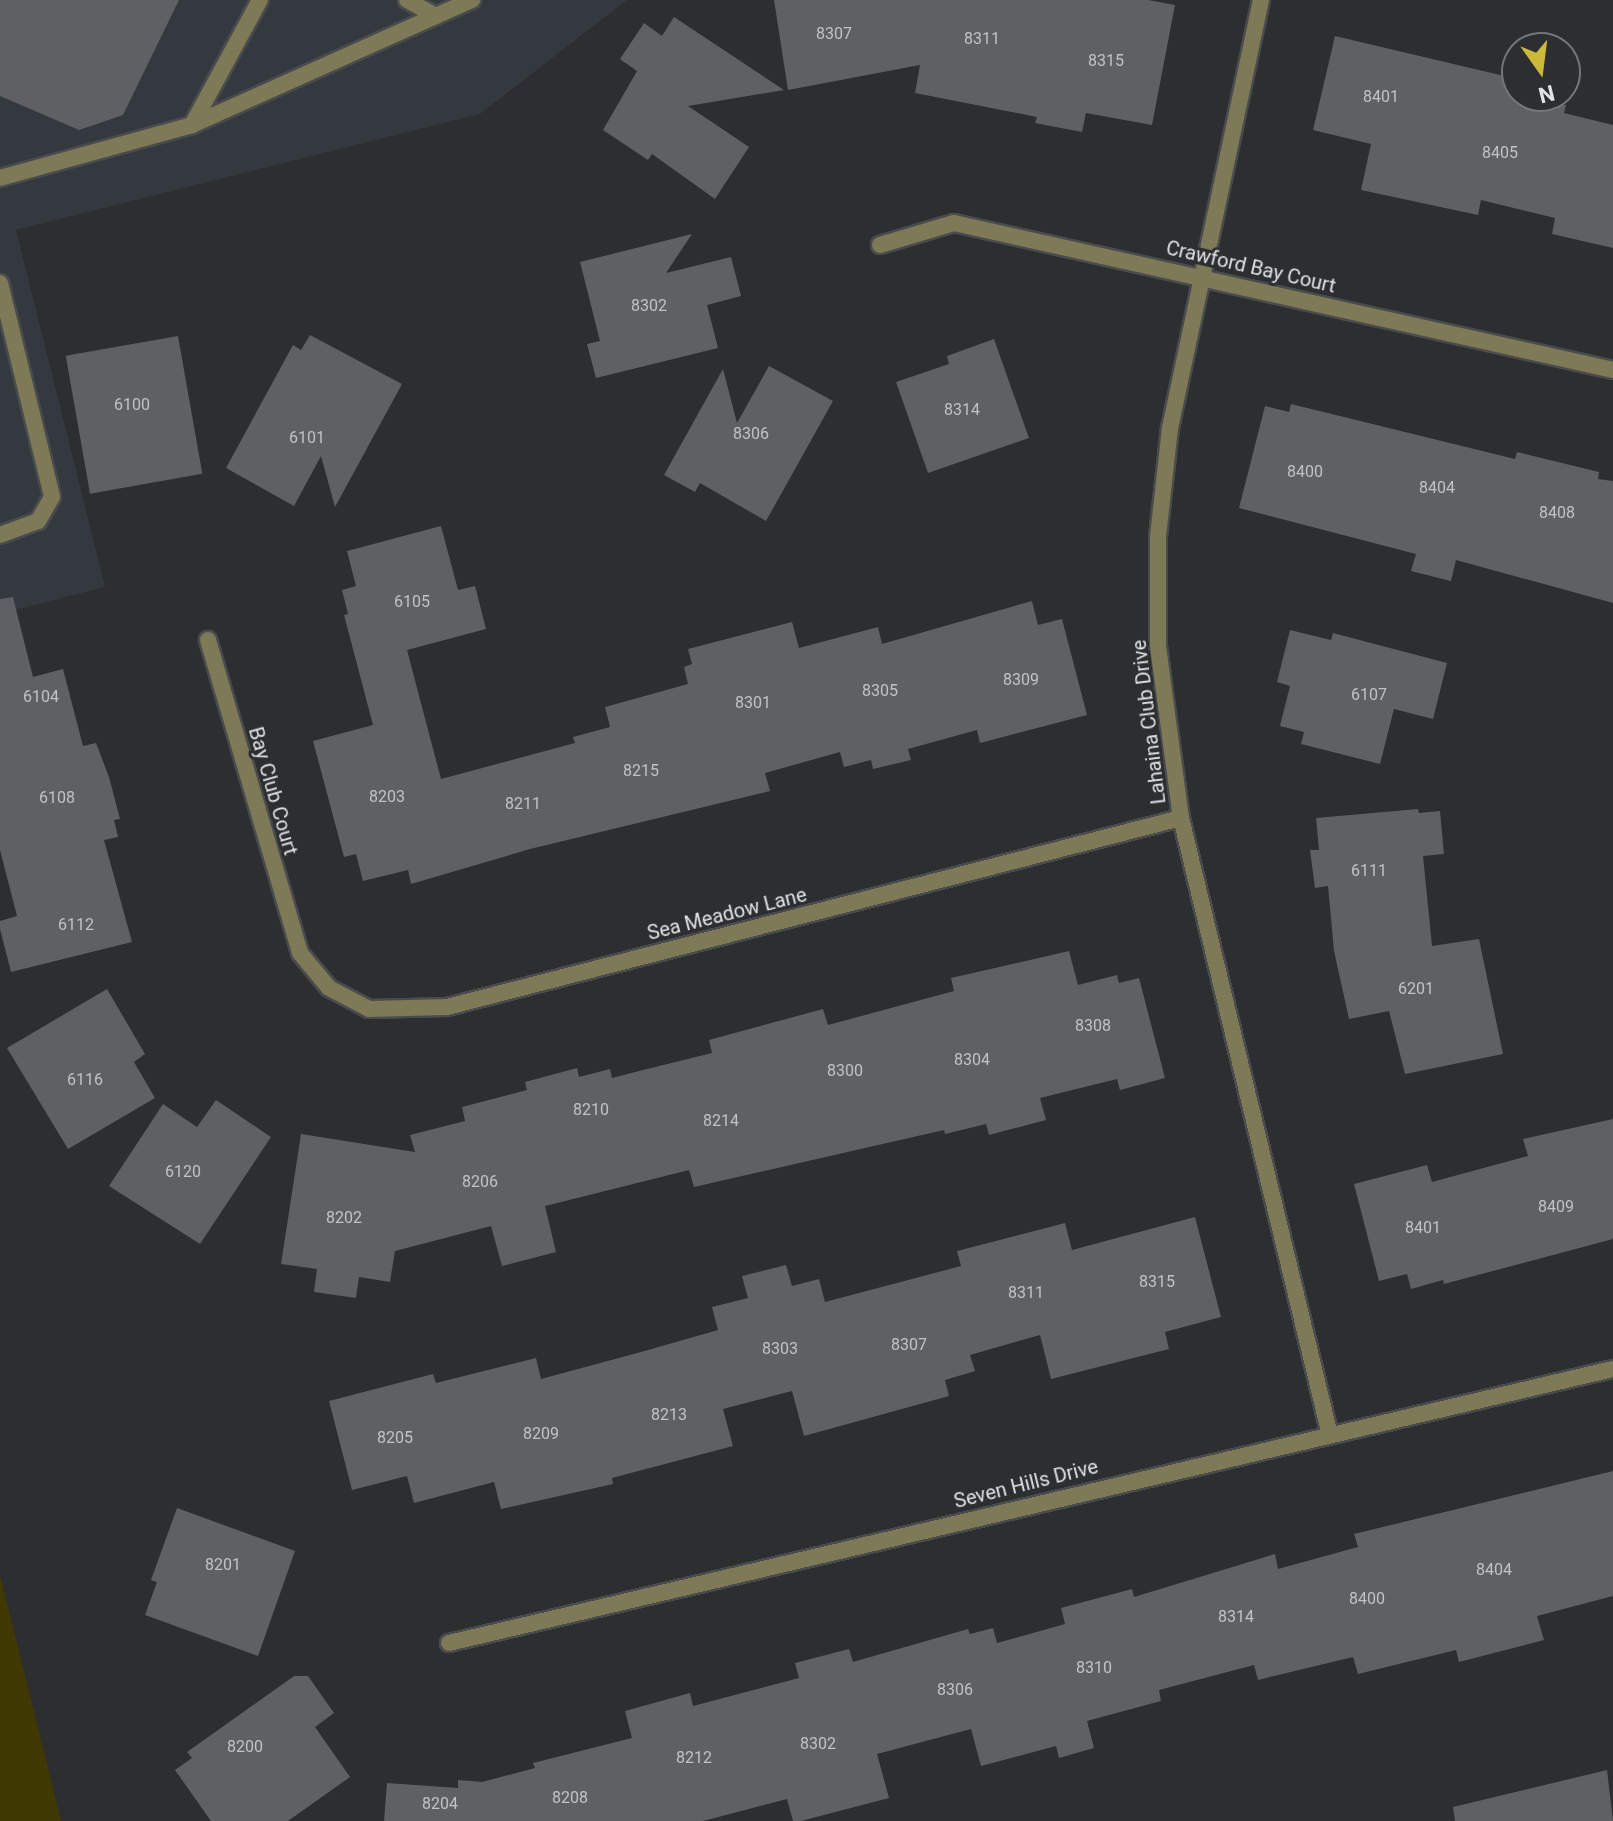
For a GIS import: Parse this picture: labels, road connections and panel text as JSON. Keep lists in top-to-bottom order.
{
  "streets": {
    "street": [
      "Crawford Bay Court",
      "Lahaina Club Drive",
      "Bay Club Court",
      "Sea Meadow Lane",
      "Seven Hills Drive"
    ]
  },
  "crossings": [
    ["Crawford Bay Court", "Lahaina Club Drive"],
    ["Lahaina Club Drive", "Sea Meadow Lane"],
    ["Lahaina Club Drive", "Seven Hills Drive"],
    ["Bay Club Court", "Sea Meadow Lane"]
  ],
  "house_numbers": [
    "8307",
    "8311",
    "8315",
    "8401",
    "8405",
    "8302",
    "6100",
    "8314",
    "8306",
    "6101",
    "8400",
    "8404",
    "8408",
    "6105",
    "8309",
    "8305",
    "6107",
    "6104",
    "8301",
    "8215",
    "8203",
    "6108",
    "8211",
    "6111",
    "6112",
    "6201",
    "8308",
    "8304",
    "8300",
    "6116",
    "8210",
    "8214",
    "6120",
    "8206",
    "8409",
    "8202",
    "8401",
    "8315",
    "8311",
    "8307",
    "8303",
    "8213",
    "8209",
    "8205",
    "8201",
    "8404",
    "8400",
    "8314",
    "8310",
    "8306",
    "8302",
    "8200",
    "8212",
    "8208",
    "8204"
  ],
  "north": "bottom"
}
